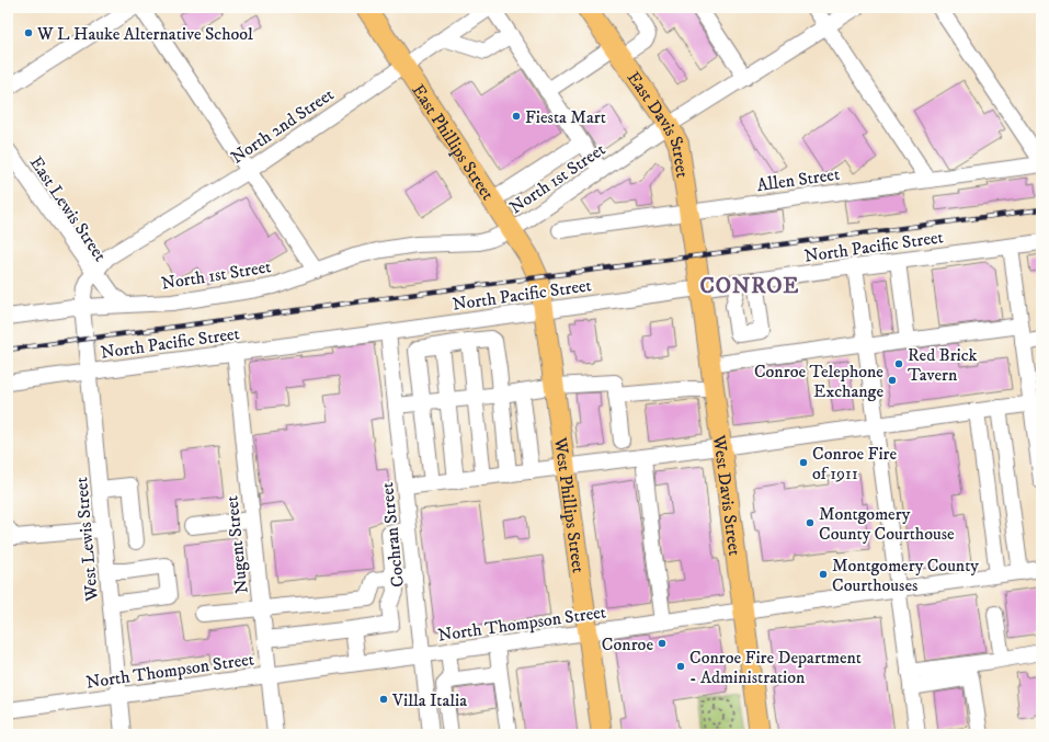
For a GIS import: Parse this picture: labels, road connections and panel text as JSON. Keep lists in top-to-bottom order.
{
  "streets": {
    "main road": [
      "East Davis Street",
      "East Phillips Street",
      "West Davis Street",
      "West Phillips Street"
    ],
    "street": [
      "North 2nd Street",
      "North 1st Street",
      "Allen Street",
      "East Lewis Street",
      "North Pacific Street",
      "Cochran Street",
      "West Lewis Street",
      "Nugent Street",
      "North Thompson Street"
    ]
  },
  "crossings": [
    ["North 2nd Street", "East Phillips Street"],
    ["North 2nd Street", "East Lewis Street"],
    ["East Davis Street", "North 1st Street"],
    ["East Davis Street", "Allen Street"],
    ["East Davis Street", "West Davis Street"],
    ["East Phillips Street", "North 1st Street"],
    ["East Phillips Street", "West Phillips Street"],
    ["North 1st Street", "East Lewis Street"],
    ["East Lewis Street", "West Lewis Street"],
    ["North Pacific Street", "West Davis Street"],
    ["North Pacific Street", "West Phillips Street"],
    ["North Pacific Street", "Cochran Street"],
    ["North Pacific Street", "West Lewis Street"],
    ["North Pacific Street", "Nugent Street"],
    ["West Davis Street", "North Thompson Street"],
    ["West Phillips Street", "North Thompson Street"],
    ["Cochran Street", "North Thompson Street"],
    ["West Lewis Street", "North Thompson Street"],
    ["Nugent Street", "North Thompson Street"]
  ],
  "districts": ["CONROE"],
  "places": [
    "W L Hauke Alternative School",
    "Fiesta Mart",
    "Red Brick Tavern",
    "Conroe Telephone Exchange",
    "Conroe Fire of 1911",
    "Montgomery County Courthouse",
    "Montgomery County Courthouses",
    "Conroe",
    "Conroe Fire Department - Administration",
    "Villa Italia"
  ]
}
